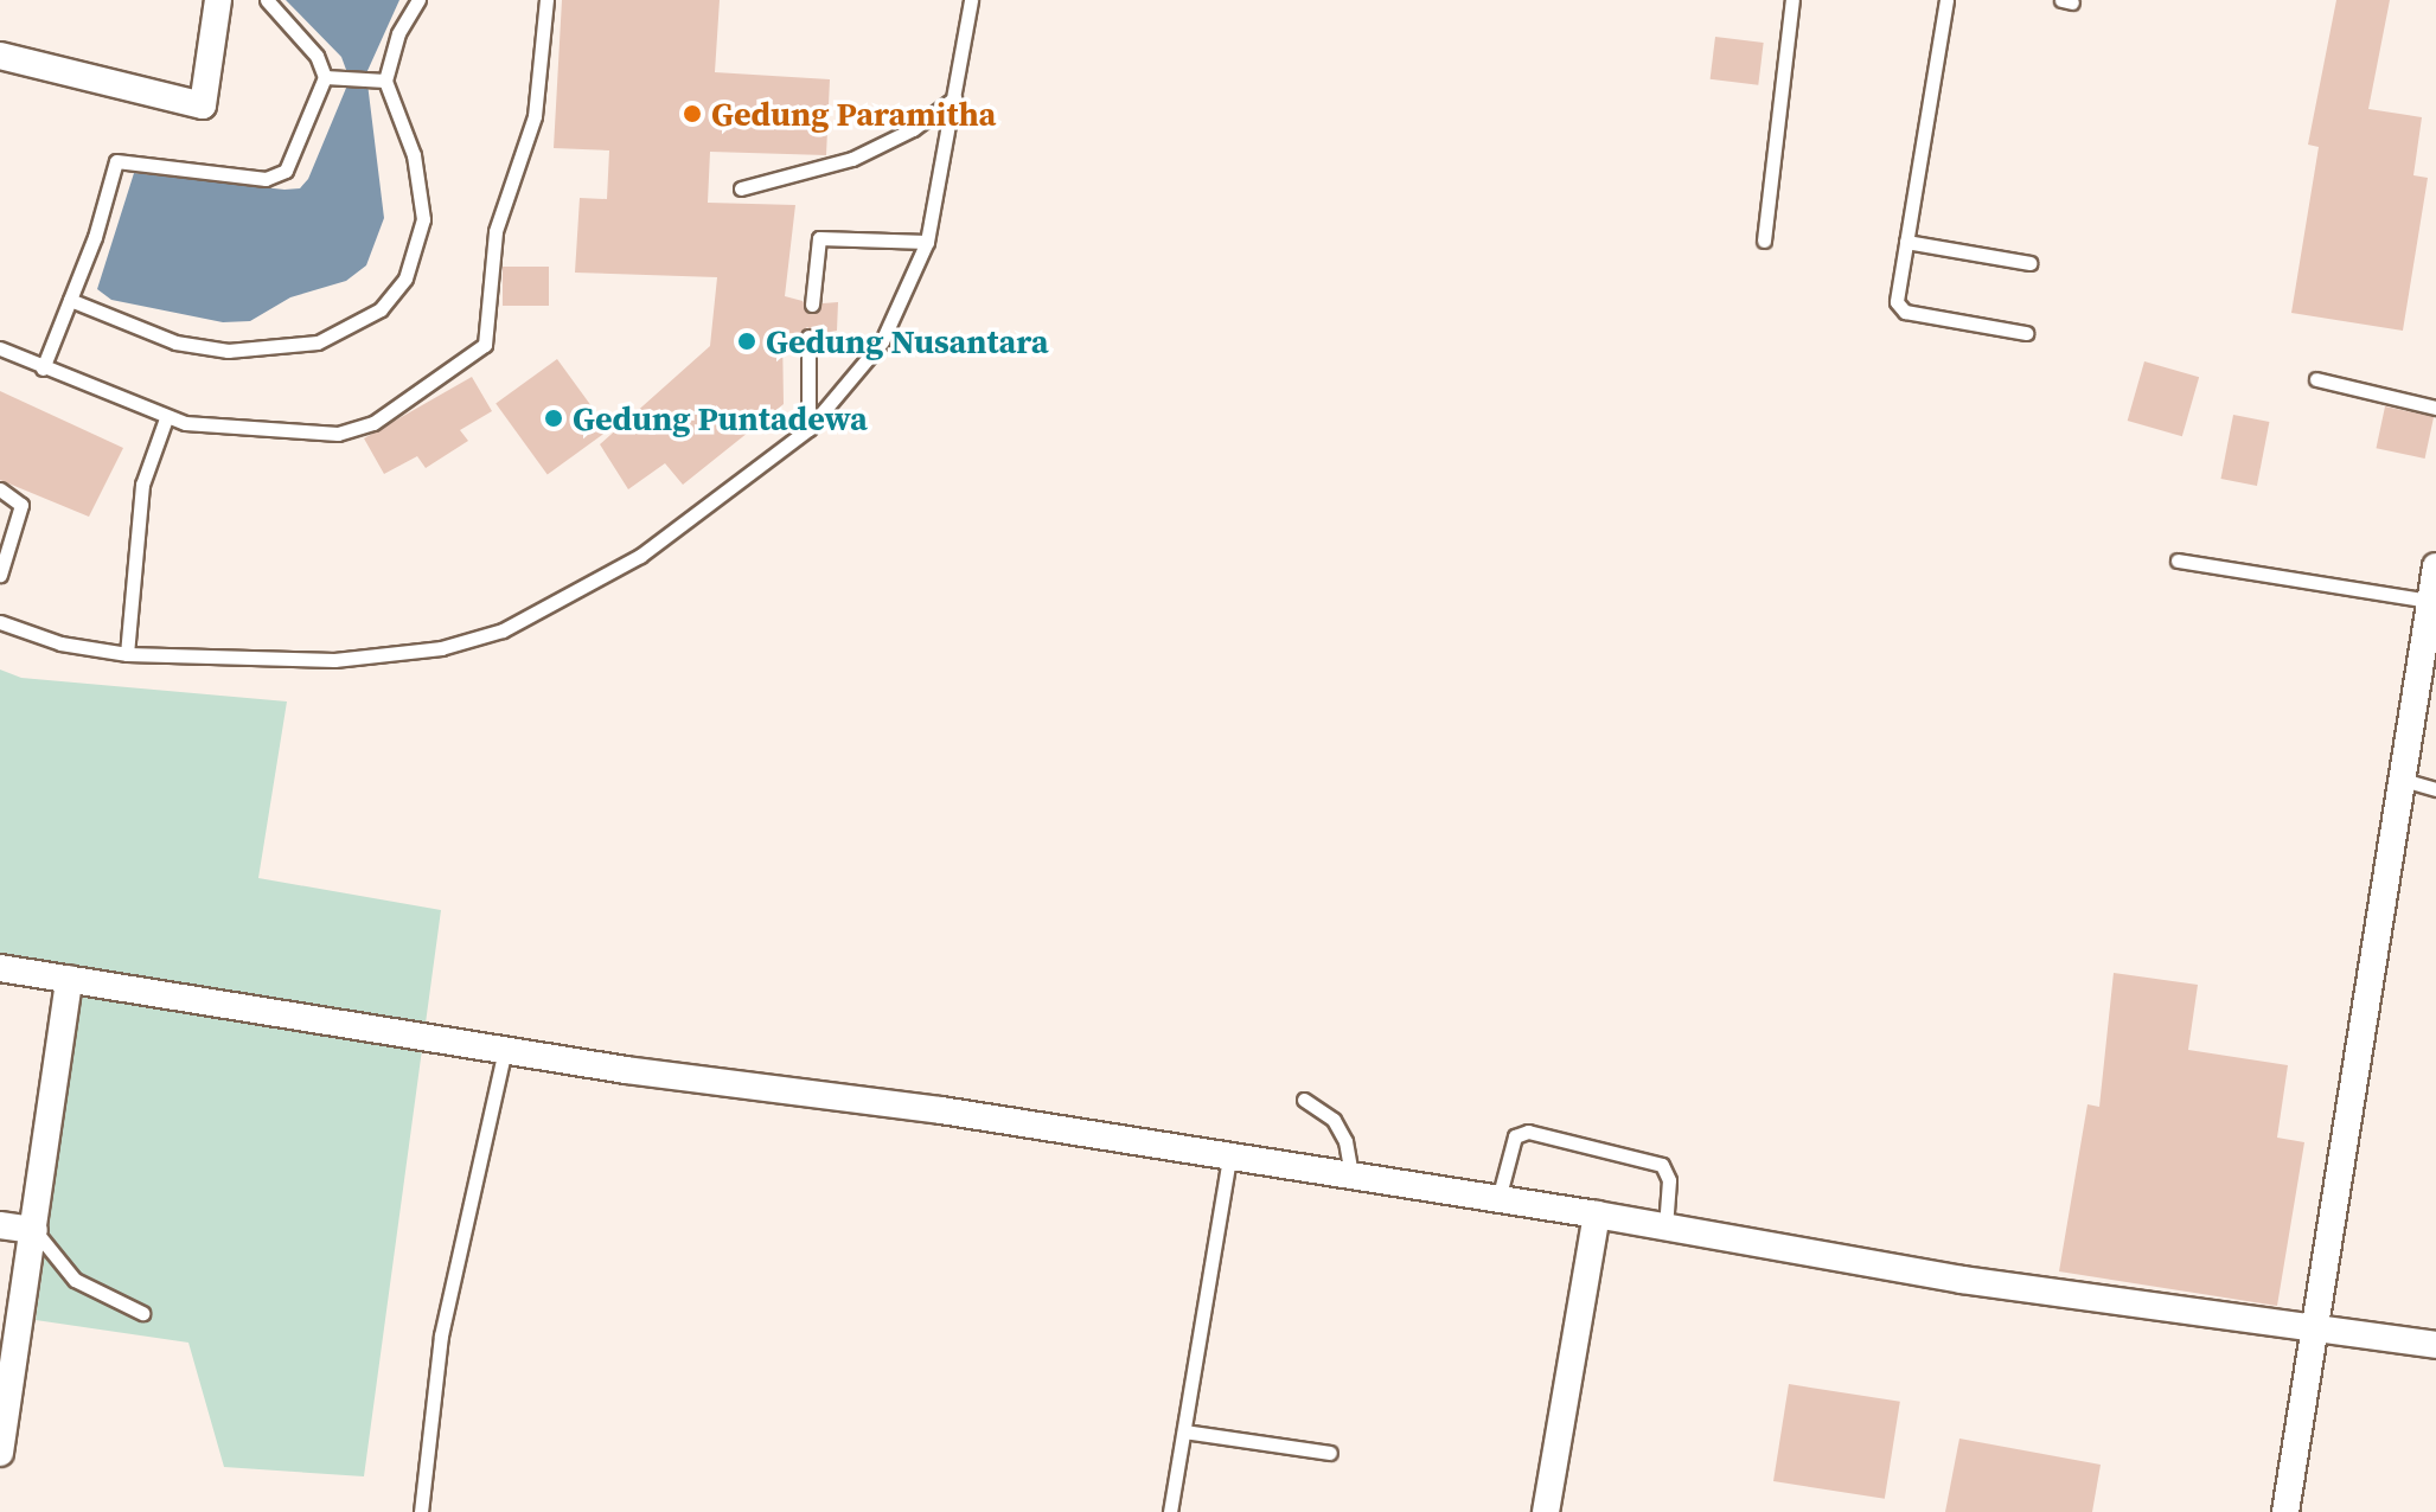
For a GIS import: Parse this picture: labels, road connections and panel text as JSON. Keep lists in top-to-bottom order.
{
  "places": ["Gedung Paramitha", "Gedung Nusantara", "Gedung Puntadewa"]
}
